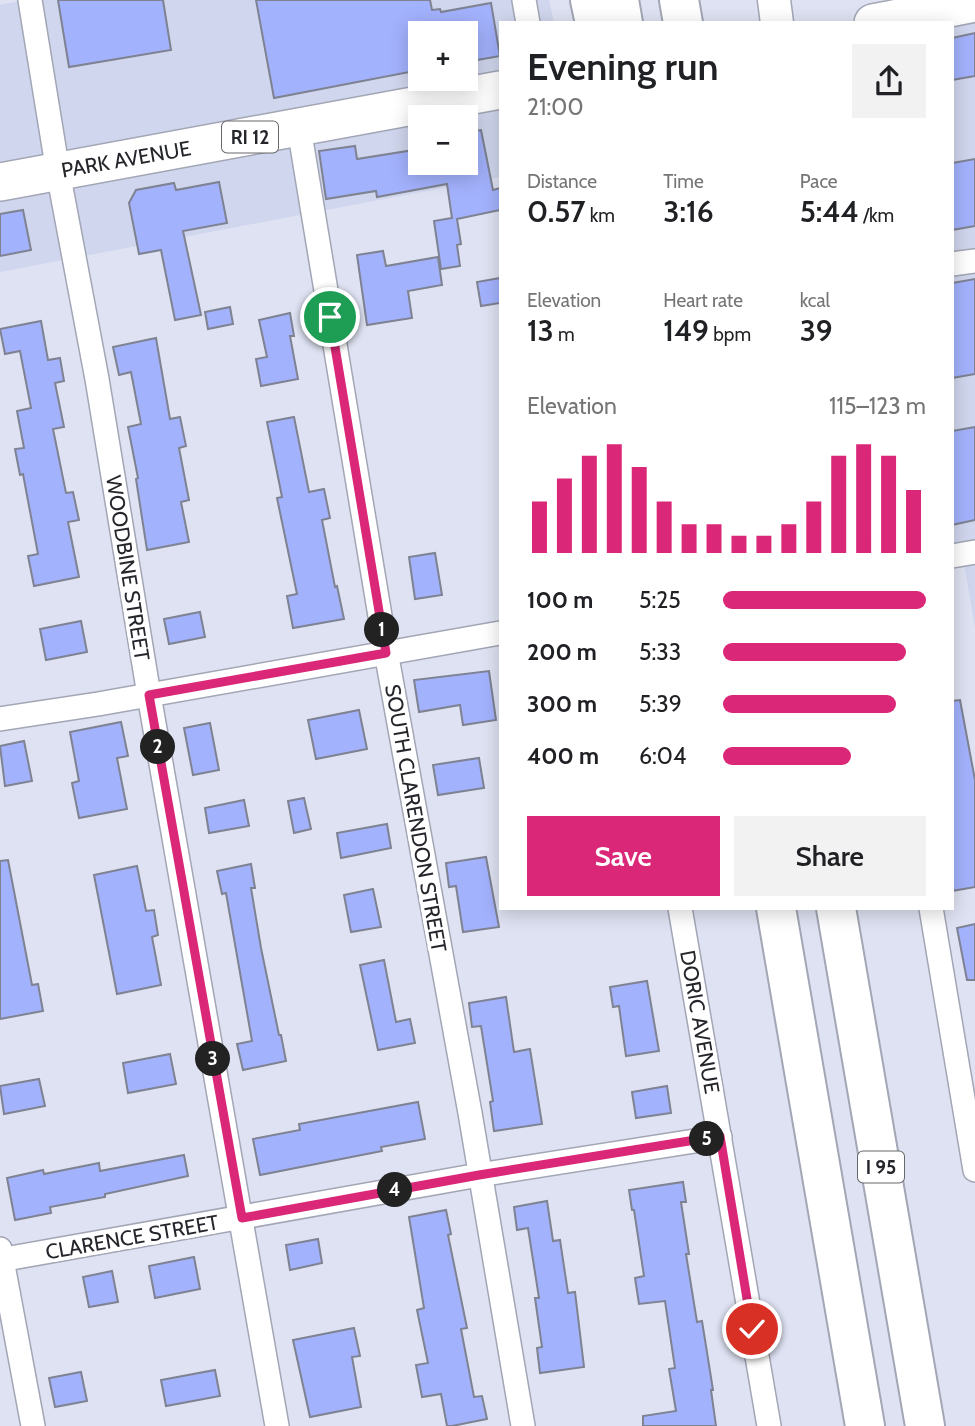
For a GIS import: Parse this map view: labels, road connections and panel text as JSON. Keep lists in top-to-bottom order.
{
  "streets": {
    "highway": ["I 95"],
    "main road": ["RI 12", "PARK AVENUE"],
    "street": [
      "WOODBINE STREET",
      "SOUTH CLARENDON STREET",
      "DORIC AVENUE",
      "CLARENCE STREET"
    ]
  },
  "crossings": [
    ["PARK AVENUE", "WOODBINE STREET"],
    ["PARK AVENUE", "SOUTH CLARENDON STREET"],
    ["WOODBINE STREET", "CLARENCE STREET"],
    ["SOUTH CLARENDON STREET", "CLARENCE STREET"],
    ["DORIC AVENUE", "CLARENCE STREET"]
  ],
  "page": {
    "map_buttons": ["+", "−"],
    "heading": ["Evening run", "21:00"],
    "stats": [
      ["Distance", "0.57 km"],
      ["Time", "3:16"],
      ["Pace", "5:44 /km"],
      ["Elevation", "13 m"],
      ["Heart rate", "149 bpm"],
      ["kcal", "39"]
    ],
    "chart": ["Elevation", "115–123 m"],
    "list": [
      {
        "name": "100 m",
        "note": "5:25"
      },
      {
        "name": "200 m",
        "note": "5:33"
      },
      {
        "name": "300 m",
        "note": "5:39"
      },
      {
        "name": "400 m",
        "note": "6:04"
      }
    ],
    "pins": [
      "1",
      "2",
      "3",
      "5",
      "4"
    ],
    "buttons": ["Save", "Share"]
  }
}
